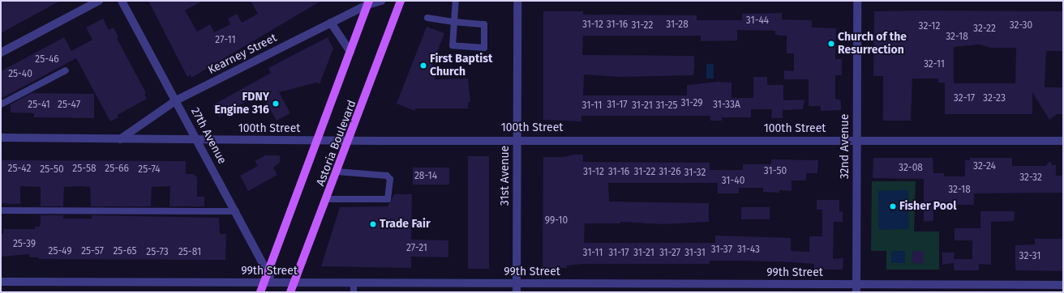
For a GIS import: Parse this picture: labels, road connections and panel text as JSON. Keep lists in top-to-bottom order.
{
  "streets": {
    "main road": ["Astoria Boulevard"],
    "street": [
      "Kearney Street",
      "100th Street",
      "27th Avenue",
      "32nd Avenue",
      "31st Avenue",
      "99th Street"
    ]
  },
  "crossings": [
    ["Kearney Street", "100th Street"],
    ["Kearney Street", "27th Avenue"],
    ["Kearney Street", "Astoria Boulevard"],
    ["100th Street", "27th Avenue"],
    ["100th Street", "Astoria Boulevard"],
    ["100th Street", "32nd Avenue"],
    ["100th Street", "31st Avenue"],
    ["27th Avenue", "Astoria Boulevard"],
    ["27th Avenue", "99th Street"],
    ["Astoria Boulevard", "99th Street"],
    ["32nd Avenue", "99th Street"],
    ["31st Avenue", "99th Street"]
  ],
  "places": [
    "Church of the Resurrection",
    "First Baptist Church",
    "FDNY Engine 316",
    "Fisher Pool",
    "Trade Fair"
  ],
  "house_numbers": [
    "31-44",
    "31-12",
    "31-16",
    "31-28",
    "31-22",
    "32-30",
    "32-12",
    "32-22",
    "32-18",
    "27-11",
    "25-46",
    "32-11",
    "25-40",
    "32-17",
    "32-23",
    "31-29",
    "25-41",
    "25-47",
    "31-17",
    "31-33A",
    "31-11",
    "31-21",
    "31-25",
    "32-24",
    "32-08",
    "25-42",
    "25-58",
    "25-66",
    "25-50",
    "25-74",
    "31-50",
    "31-12",
    "31-16",
    "31-22",
    "31-26",
    "31-32",
    "28-14",
    "32-32",
    "31-40",
    "32-18",
    "99-10",
    "25-39",
    "27-21",
    "31-37",
    "31-43",
    "25-49",
    "25-57",
    "25-65",
    "25-73",
    "25-81",
    "31-11",
    "31-17",
    "31-21",
    "31-27",
    "31-31",
    "32-31"
  ]
}
